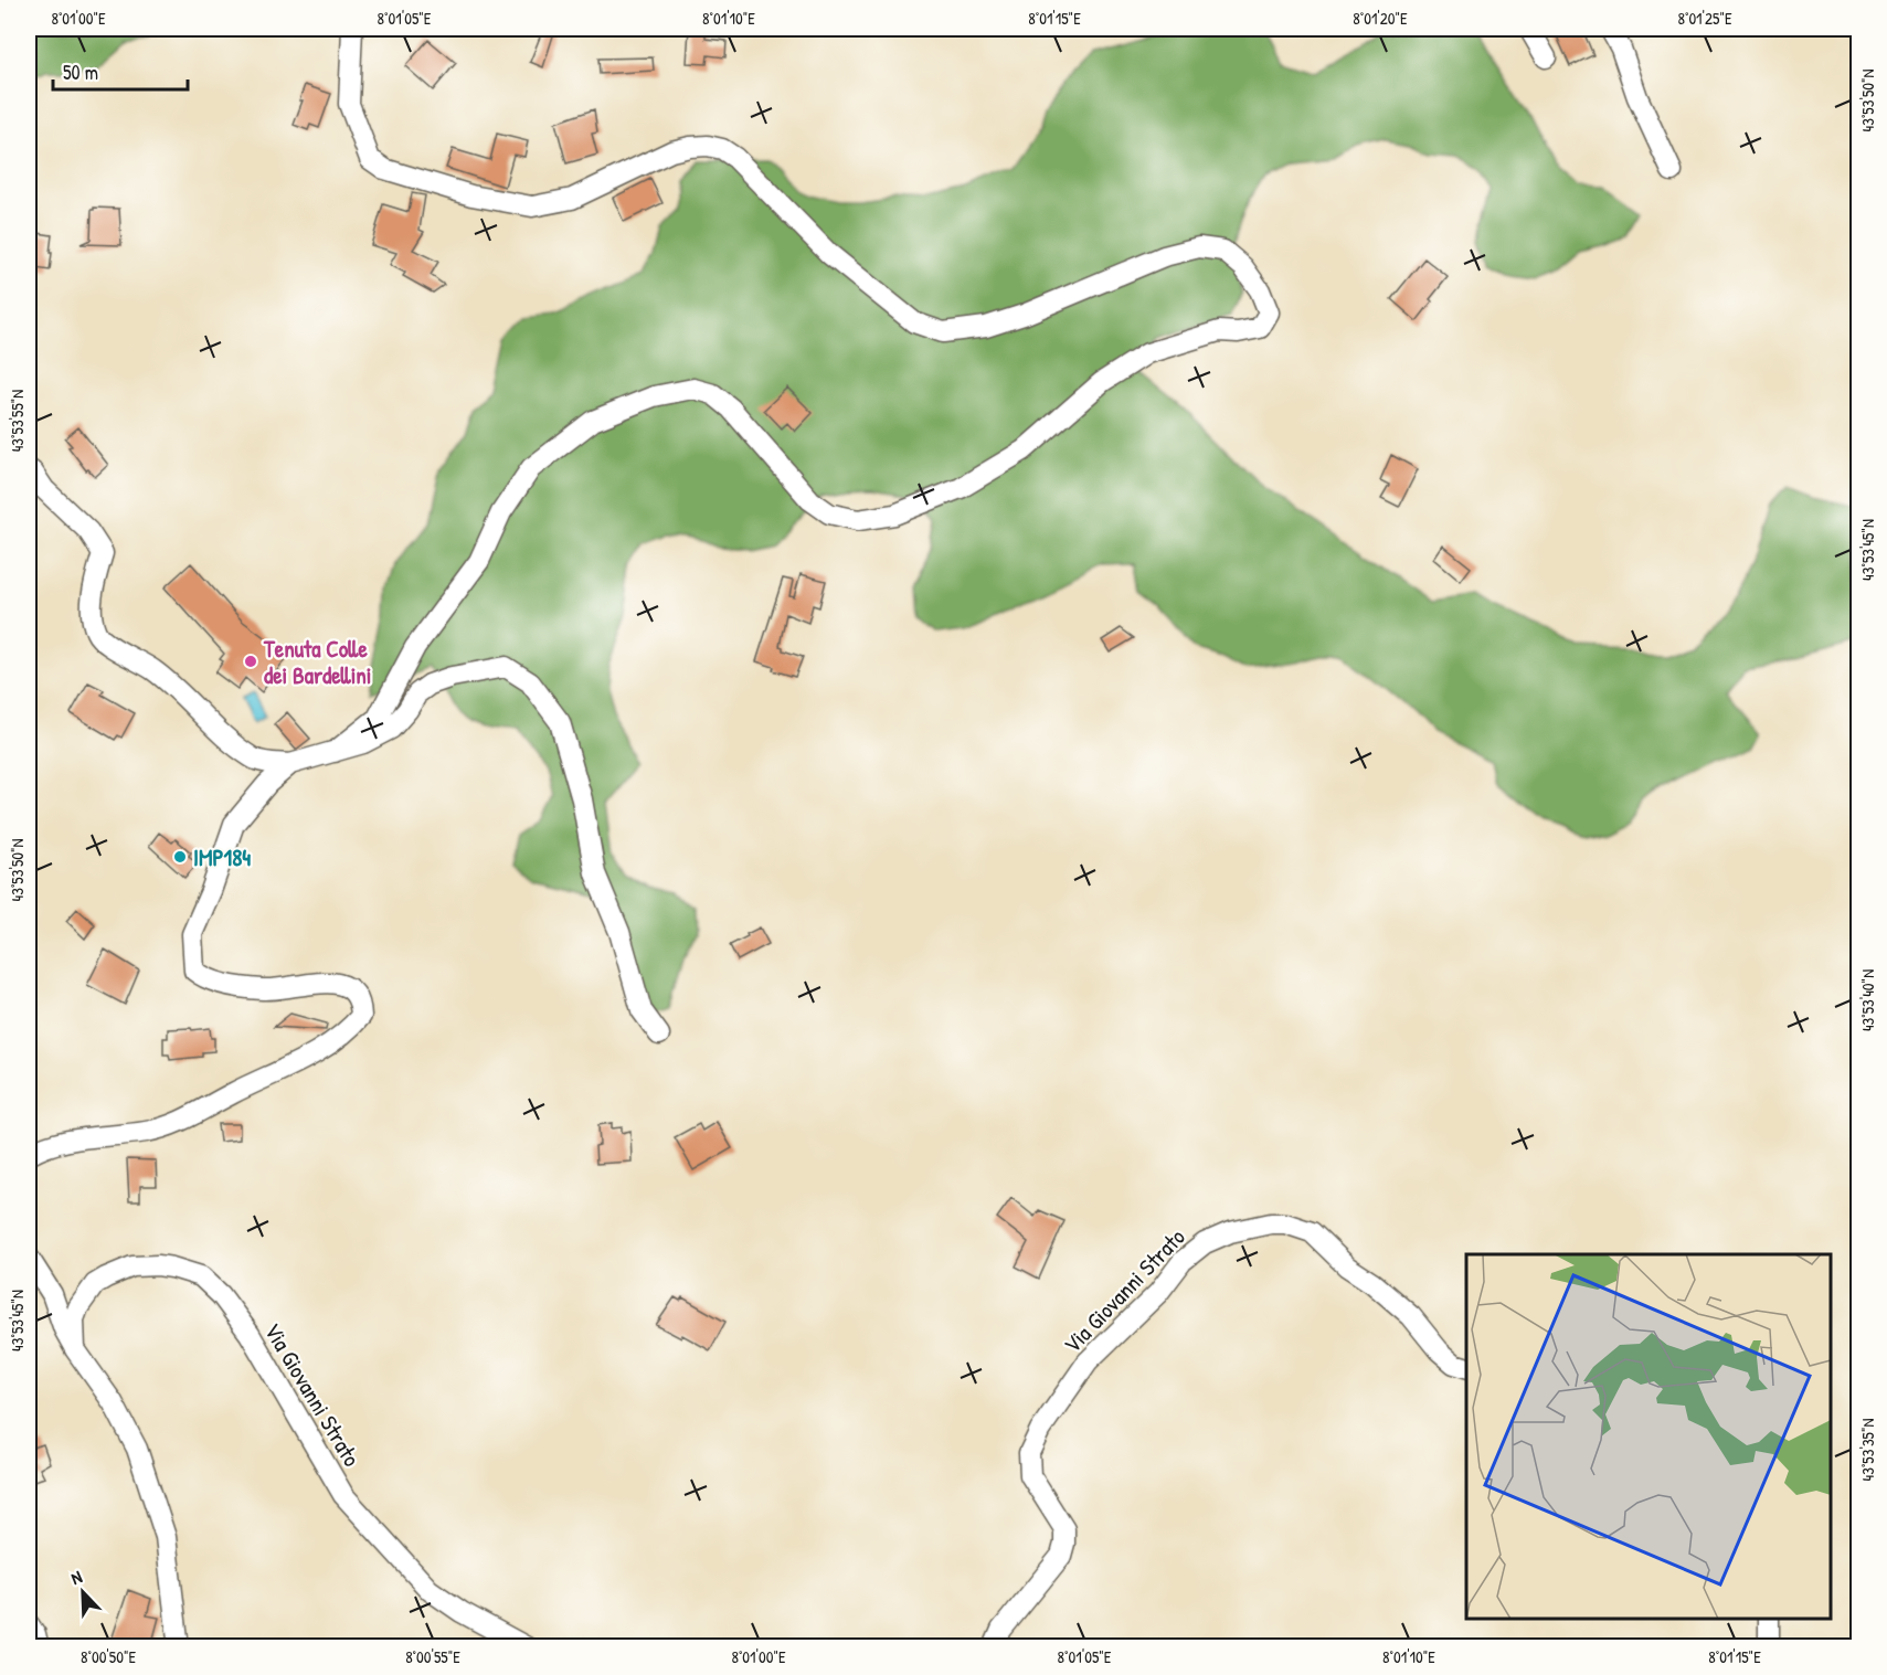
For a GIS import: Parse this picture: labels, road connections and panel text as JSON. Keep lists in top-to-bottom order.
{
  "streets": {
    "street": ["Via Giovanni Strato"]
  },
  "places": ["Tenuta Colle dei Bardellini", "IMP184"],
  "scale_bar": "50 m",
  "north": "top left",
  "coordinates": [
    "8°01'00\"E",
    "8°01'05\"E",
    "8°01'10\"E",
    "8°01'15\"E",
    "8°01'20\"E",
    "8°01'25\"E",
    "43°53'50\"N",
    "43°53'55\"N",
    "43°53'45\"N",
    "43°53'40\"N",
    "43°53'35\"N",
    "8°00'50\"E",
    "8°00'55\"E"
  ]
}
